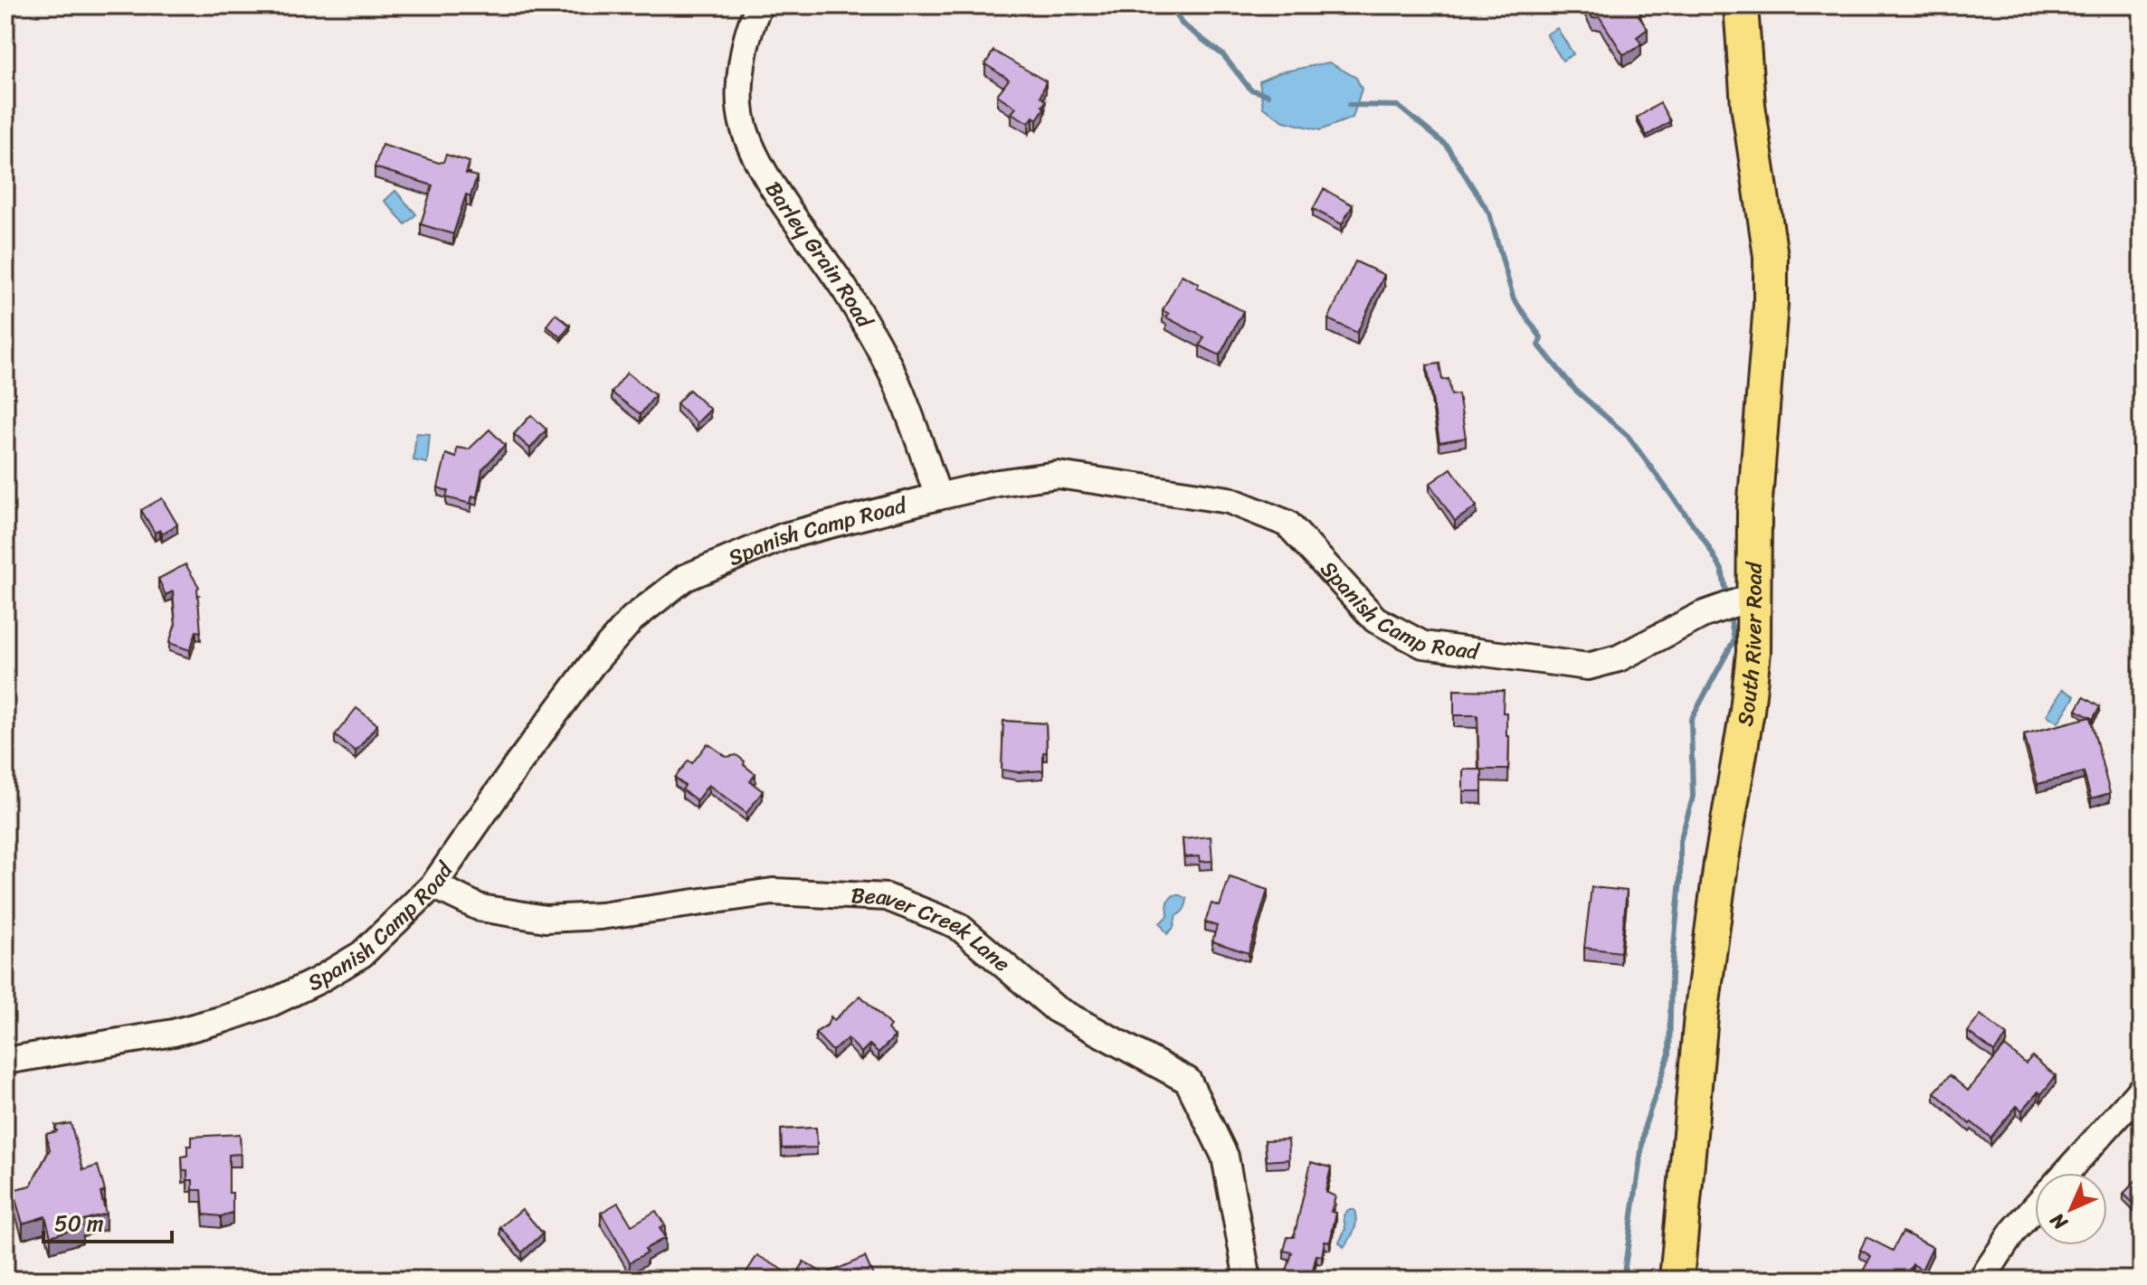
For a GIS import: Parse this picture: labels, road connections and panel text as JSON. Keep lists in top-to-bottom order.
{
  "streets": {
    "main road": ["South River Road"],
    "street": ["Barley Grain Road", "Spanish Camp Road", "Beaver Creek Lane"]
  },
  "crossings": [
    ["Barley Grain Road", "Spanish Camp Road"],
    ["Spanish Camp Road", "South River Road"],
    ["Spanish Camp Road", "Beaver Creek Lane"]
  ],
  "scale_bar": "50 m",
  "north": "bottom left"
}
